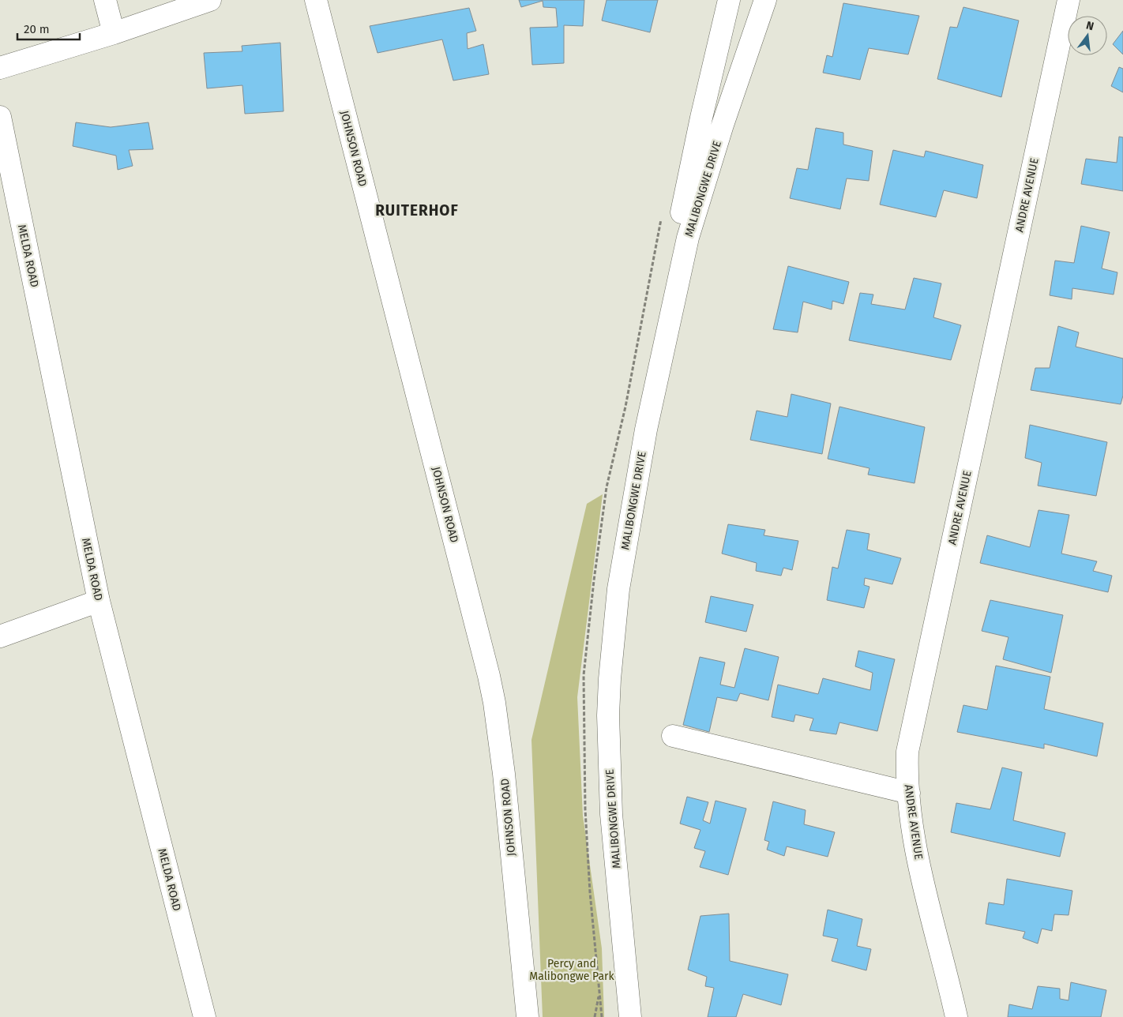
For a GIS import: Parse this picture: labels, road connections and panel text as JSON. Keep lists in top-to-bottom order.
{
  "streets": {
    "street": [
      "JOHNSON ROAD",
      "MALIBONGWE DRIVE",
      "ANDRE AVENUE",
      "MELDA ROAD"
    ]
  },
  "districts": ["RUITERHOF"],
  "parks": ["Percy and Malibongwe Park"],
  "scale_bar": "20 m",
  "north": "top"
}
